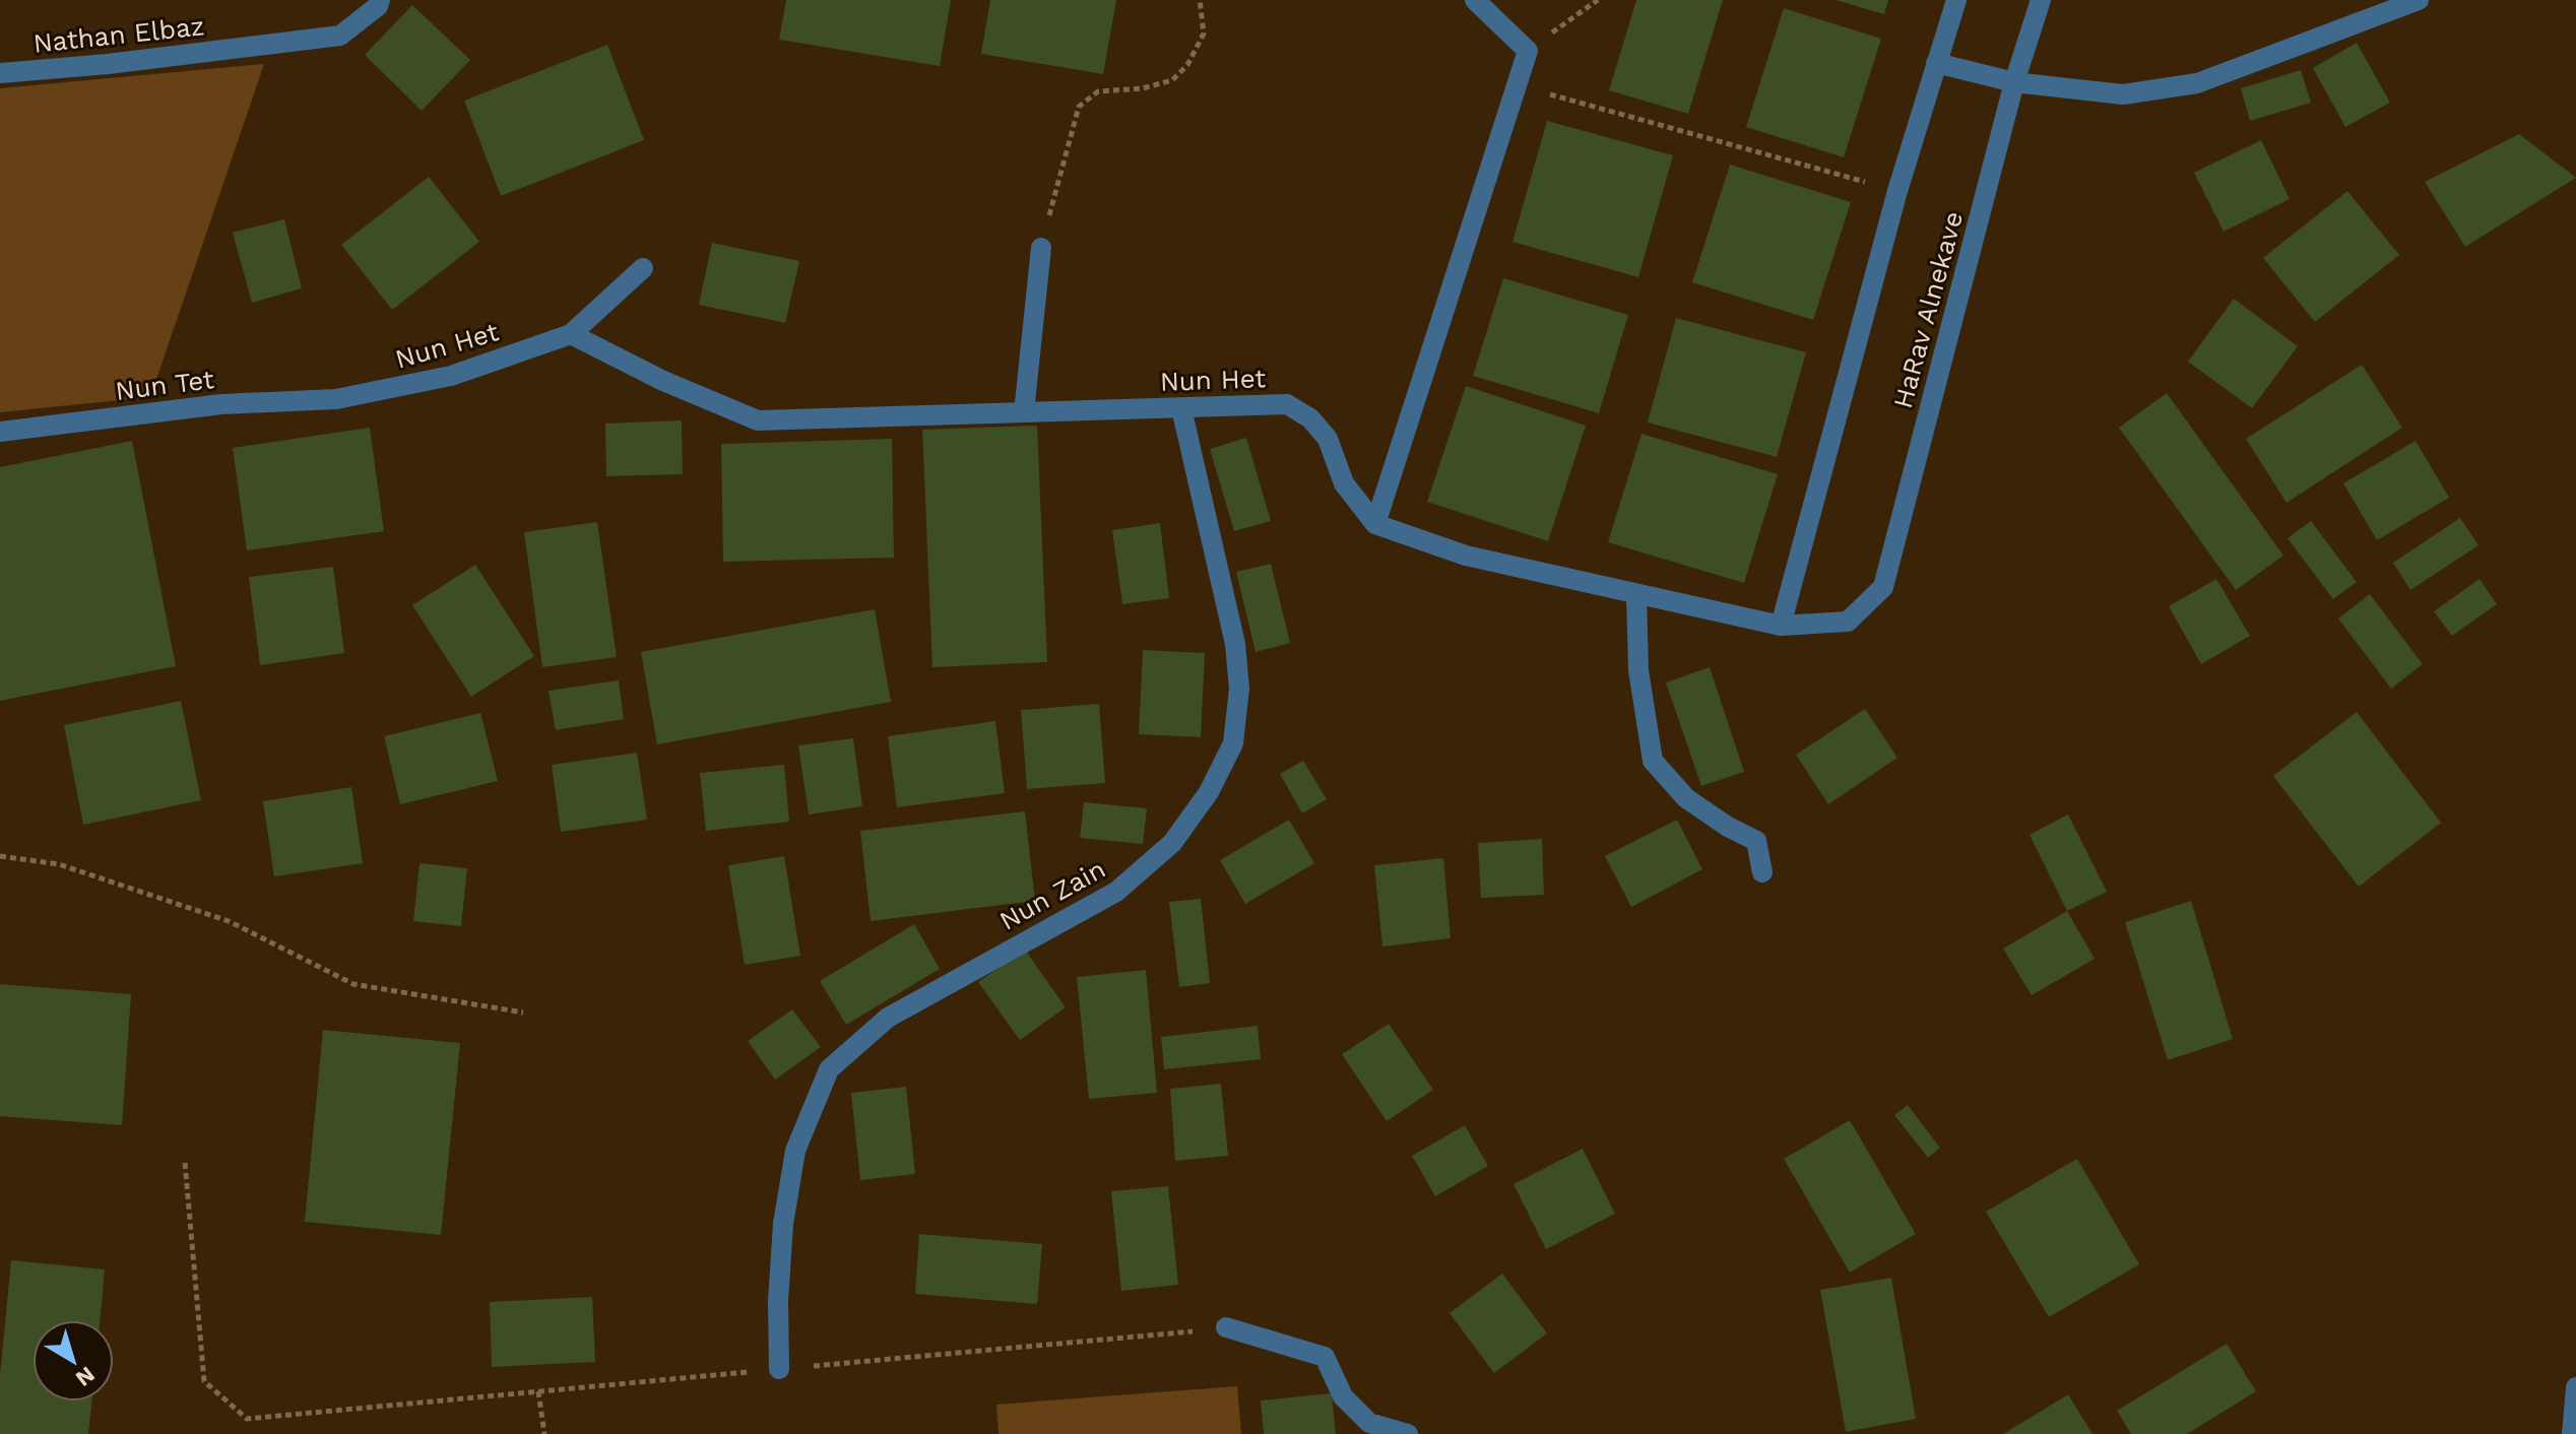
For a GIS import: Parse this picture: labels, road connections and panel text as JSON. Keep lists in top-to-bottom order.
{
  "streets": {
    "street": [
      "Nathan Elbaz",
      "HaRav Alnekave",
      "Nun Het",
      "Nun Tet",
      "Nun Zain"
    ]
  },
  "crossings": [
    ["Nun Het", "Nun Tet"],
    ["Nun Het", "Nun Zain"]
  ],
  "north": "bottom right"
}
